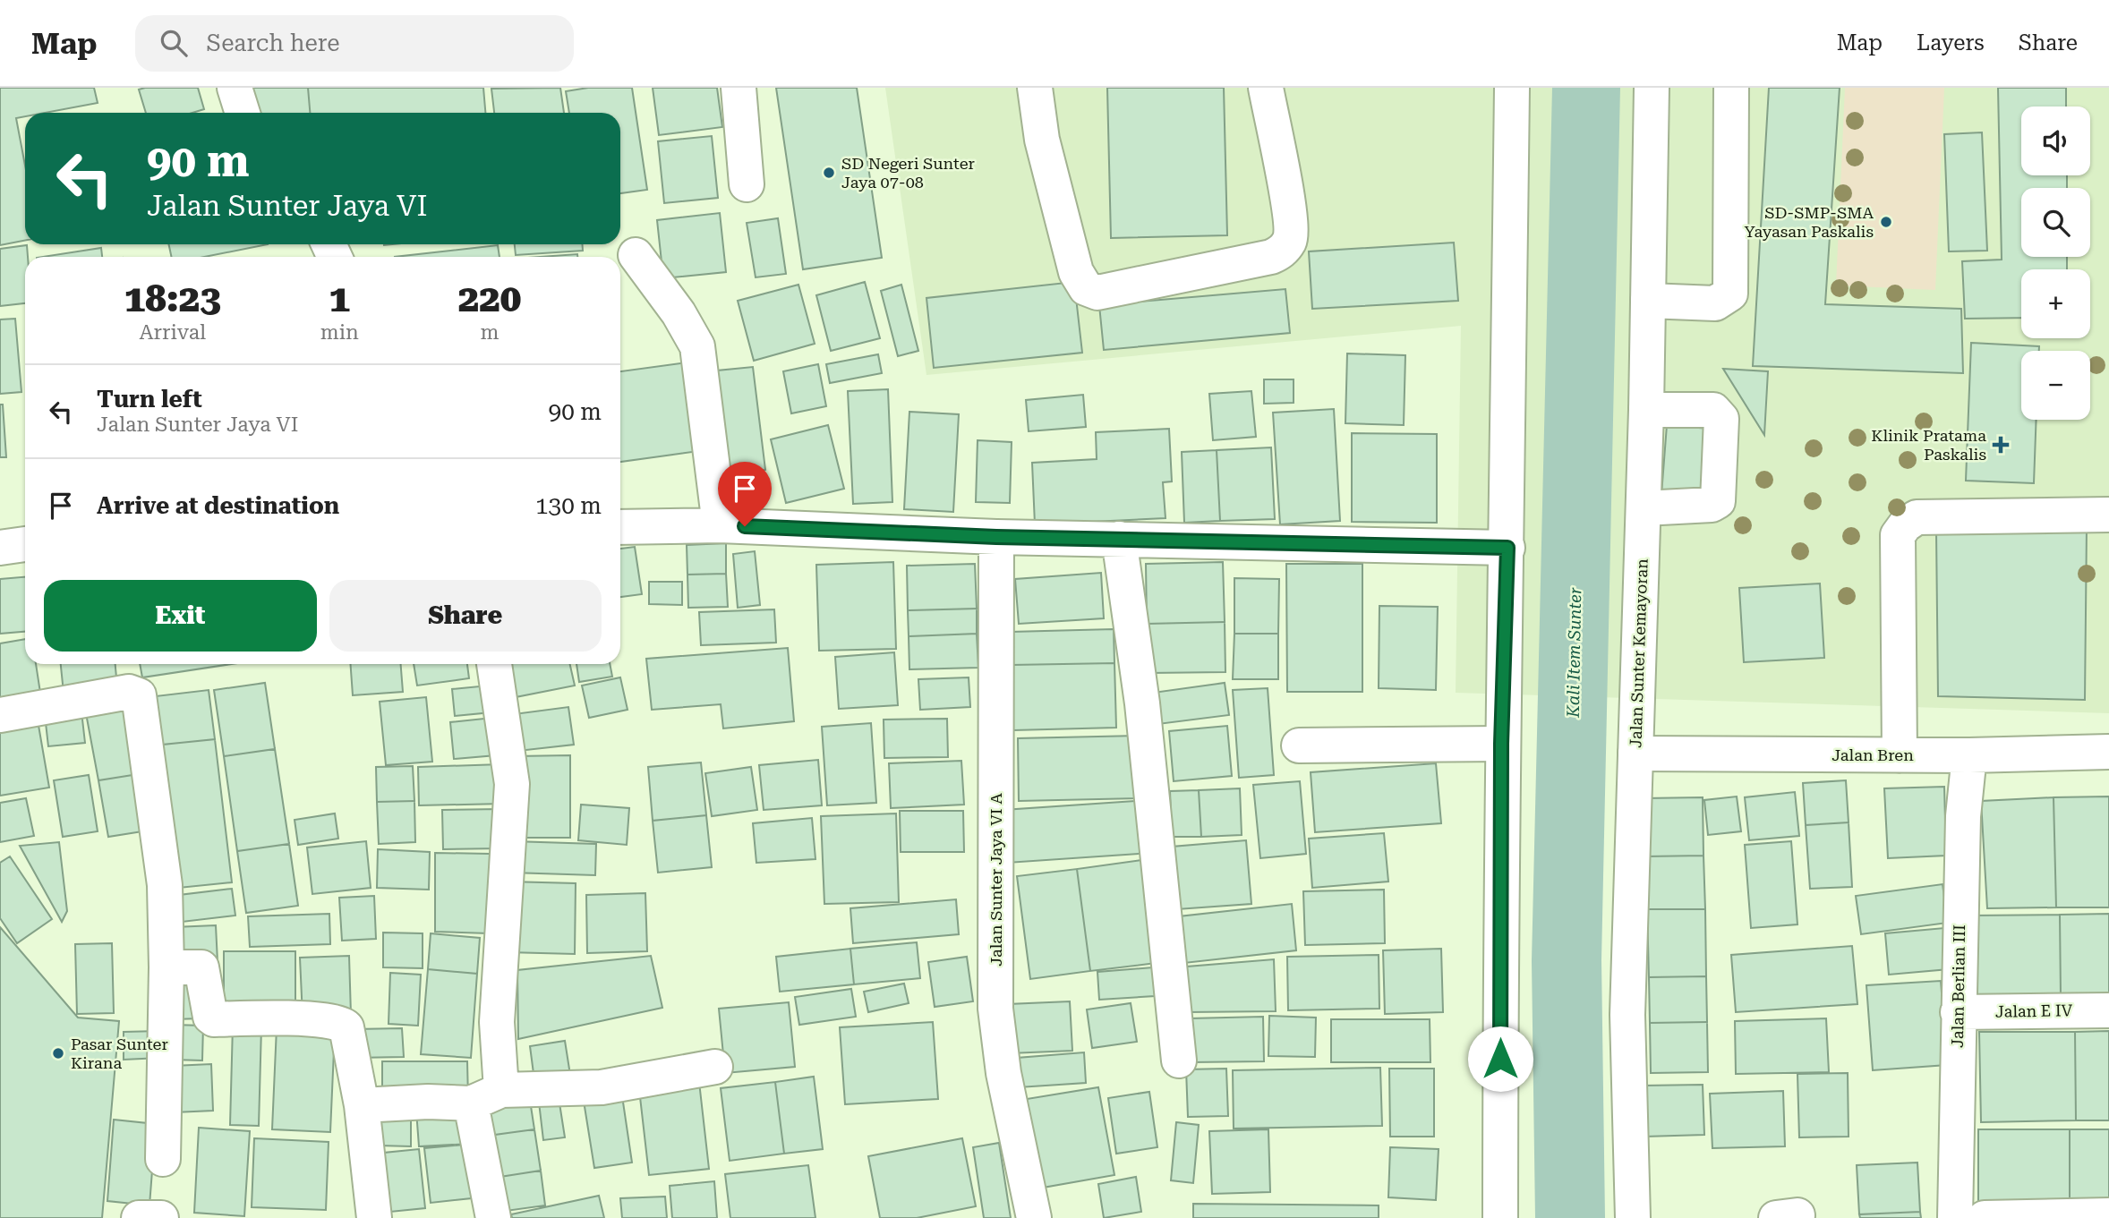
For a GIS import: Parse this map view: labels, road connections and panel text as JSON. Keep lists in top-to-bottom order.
{
  "streets": {
    "street": [
      "Jalan Sunter Kemayoran",
      "Jalan Bren",
      "Jalan Sunter Jaya VI A",
      "Jalan Berlian III",
      "Jalan E IV"
    ]
  },
  "crossings": [
    ["Jalan Sunter Kemayoran", "Jalan Bren"],
    ["Jalan Bren", "Jalan Berlian III"],
    ["Jalan Berlian III", "Jalan E IV"]
  ],
  "water": ["Kali Item Sunter"],
  "places": {
    "other": ["SD Negeri Sunter Jaya 07-08", "SD-SMP-SMA Yayasan Paskalis", "Pasar Sunter Kirana"],
    "health": ["Klinik Pratama Paskalis"]
  },
  "page": {
    "header": "Map",
    "search": "Search here",
    "nav": ["Map", "Layers", "Share"],
    "map_buttons": ["+", "−"],
    "turn": ["90 m", "Jalan Sunter Jaya VI"],
    "eta": [
      "18:23",
      "Arrival",
      "1",
      "min",
      "220",
      "m"
    ],
    "list": [
      {
        "name": "Turn left",
        "note": "Jalan Sunter Jaya VI",
        "value": "90 m"
      },
      {
        "name": "Arrive at destination",
        "value": "130 m"
      }
    ],
    "buttons": ["Exit", "Share"]
  }
}
